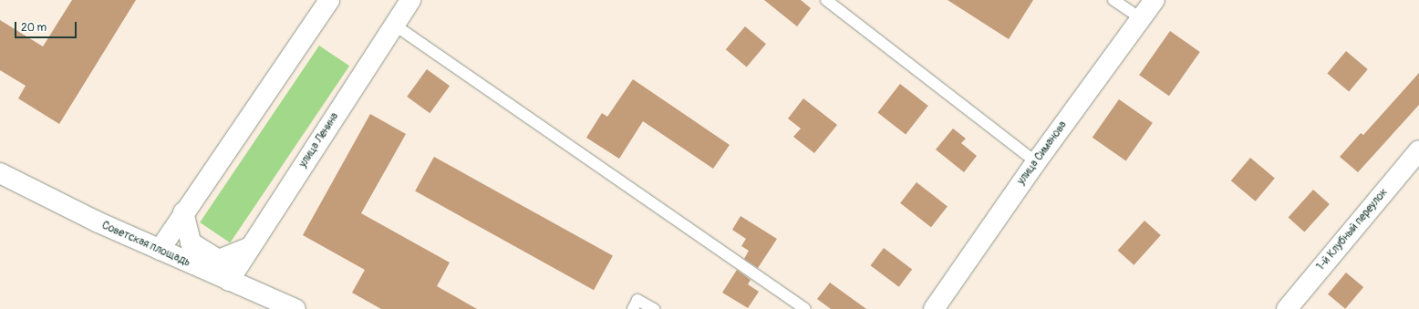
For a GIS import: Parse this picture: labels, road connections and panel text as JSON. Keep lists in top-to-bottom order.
{
  "streets": {
    "main road": [
      "улица Ленина",
      "улица Симанова",
      "1-й Клубный переулок",
      "Советская площадь"
    ]
  },
  "crossings": [
    ["улица Ленина", "Советская площадь"]
  ],
  "scale_bar": "20 m"
}
